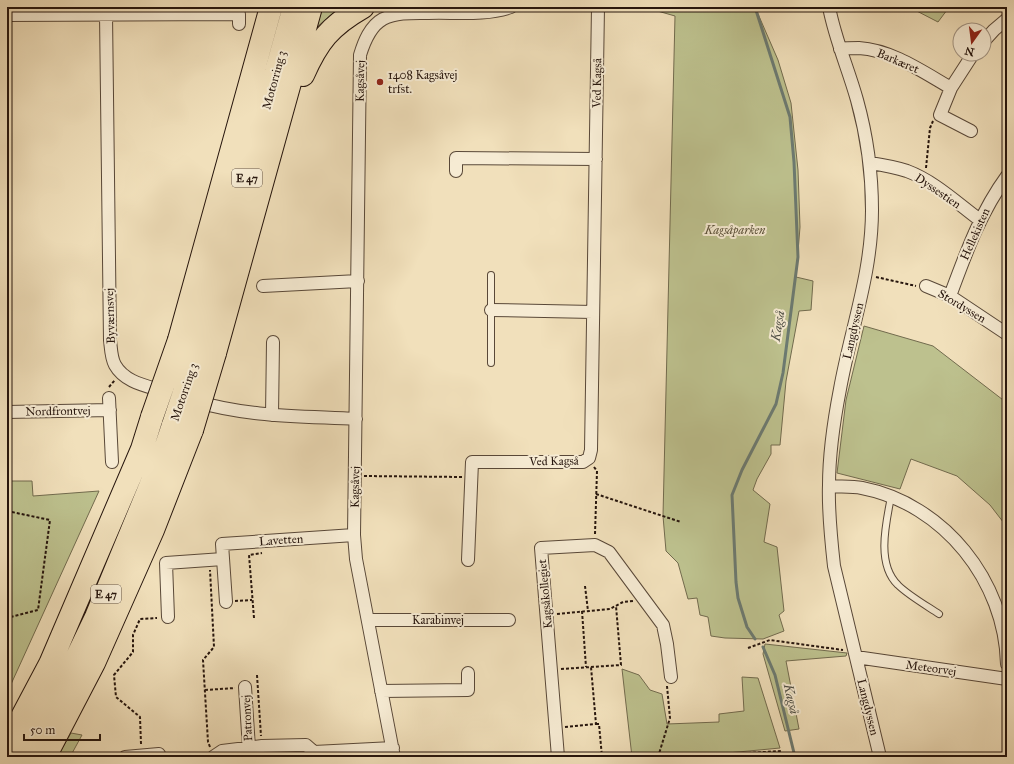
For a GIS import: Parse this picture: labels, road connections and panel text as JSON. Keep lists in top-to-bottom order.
{
  "streets": {
    "highway": ["Motorring 3", "E 47"],
    "street": [
      "Barkæret",
      "Kagsåvej",
      "Ved Kagså",
      "Dyssestien",
      "Hellekisten",
      "Stordyssen",
      "Byværnsvej",
      "Langdyssen",
      "Nordfrontvej",
      "Lavetten",
      "Kagsåkollegiet",
      "Karabinvej",
      "Meteorvej",
      "Patronvej"
    ]
  },
  "crossings": [
    ["Barkæret", "Langdyssen"],
    ["Kagsåvej", "Byværnsvej"],
    ["Kagsåvej", "Lavetten"],
    ["Kagsåvej", "Karabinvej"],
    ["Kagsåvej", "Patronvej"],
    ["Dyssestien", "Hellekisten"],
    ["Dyssestien", "Langdyssen"],
    ["Hellekisten", "Stordyssen"],
    ["Langdyssen", "Meteorvej"]
  ],
  "water": ["Kagså"],
  "parks": ["Kagsåparken"],
  "places": ["1408 Kagsåvej trfst."],
  "scale_bar": "50 m",
  "north": "bottom"
}
